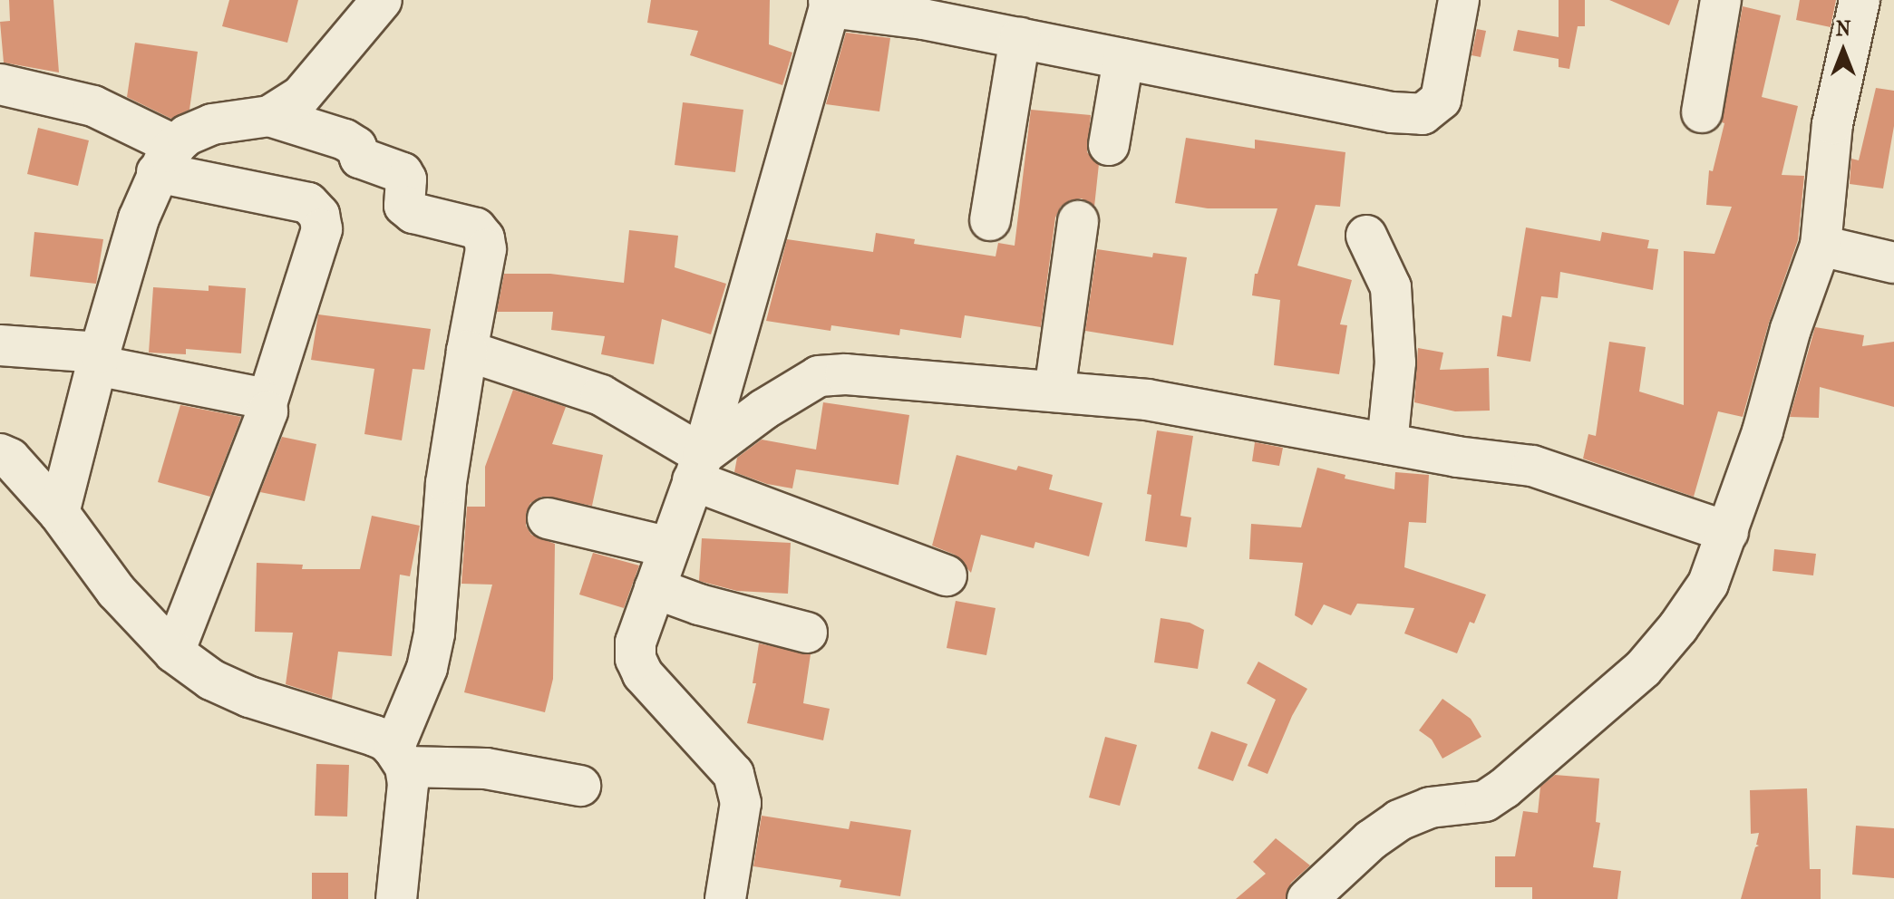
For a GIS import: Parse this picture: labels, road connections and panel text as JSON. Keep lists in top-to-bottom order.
{
  "north": "top"
}
